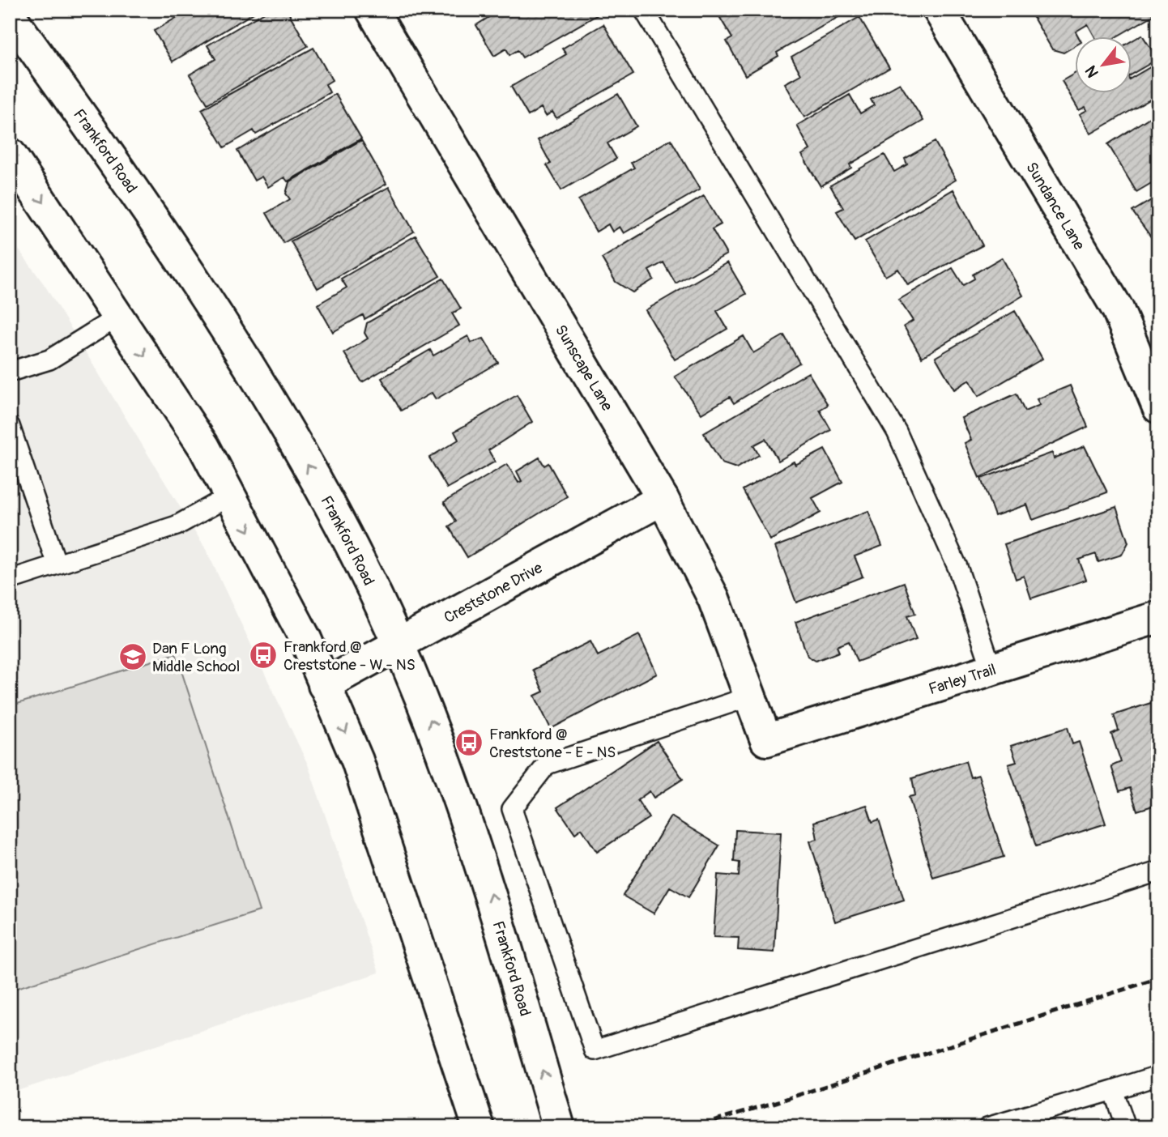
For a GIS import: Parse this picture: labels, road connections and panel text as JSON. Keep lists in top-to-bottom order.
{
  "streets": {
    "main road": [
      "Frankford Road",
      "Sundance Lane",
      "Sunscape Lane",
      "Creststone Drive",
      "Farley Trail"
    ]
  },
  "crossings": [
    ["Frankford Road", "Creststone Drive"],
    ["Sunscape Lane", "Creststone Drive"],
    ["Sunscape Lane", "Farley Trail"]
  ],
  "places": {
    "bus stop": ["Frankford @ Creststone - W - NS", "Frankford @ Creststone - E - NS"],
    "school or university": ["Dan F Long Middle School"]
  },
  "north": "bottom left"
}
